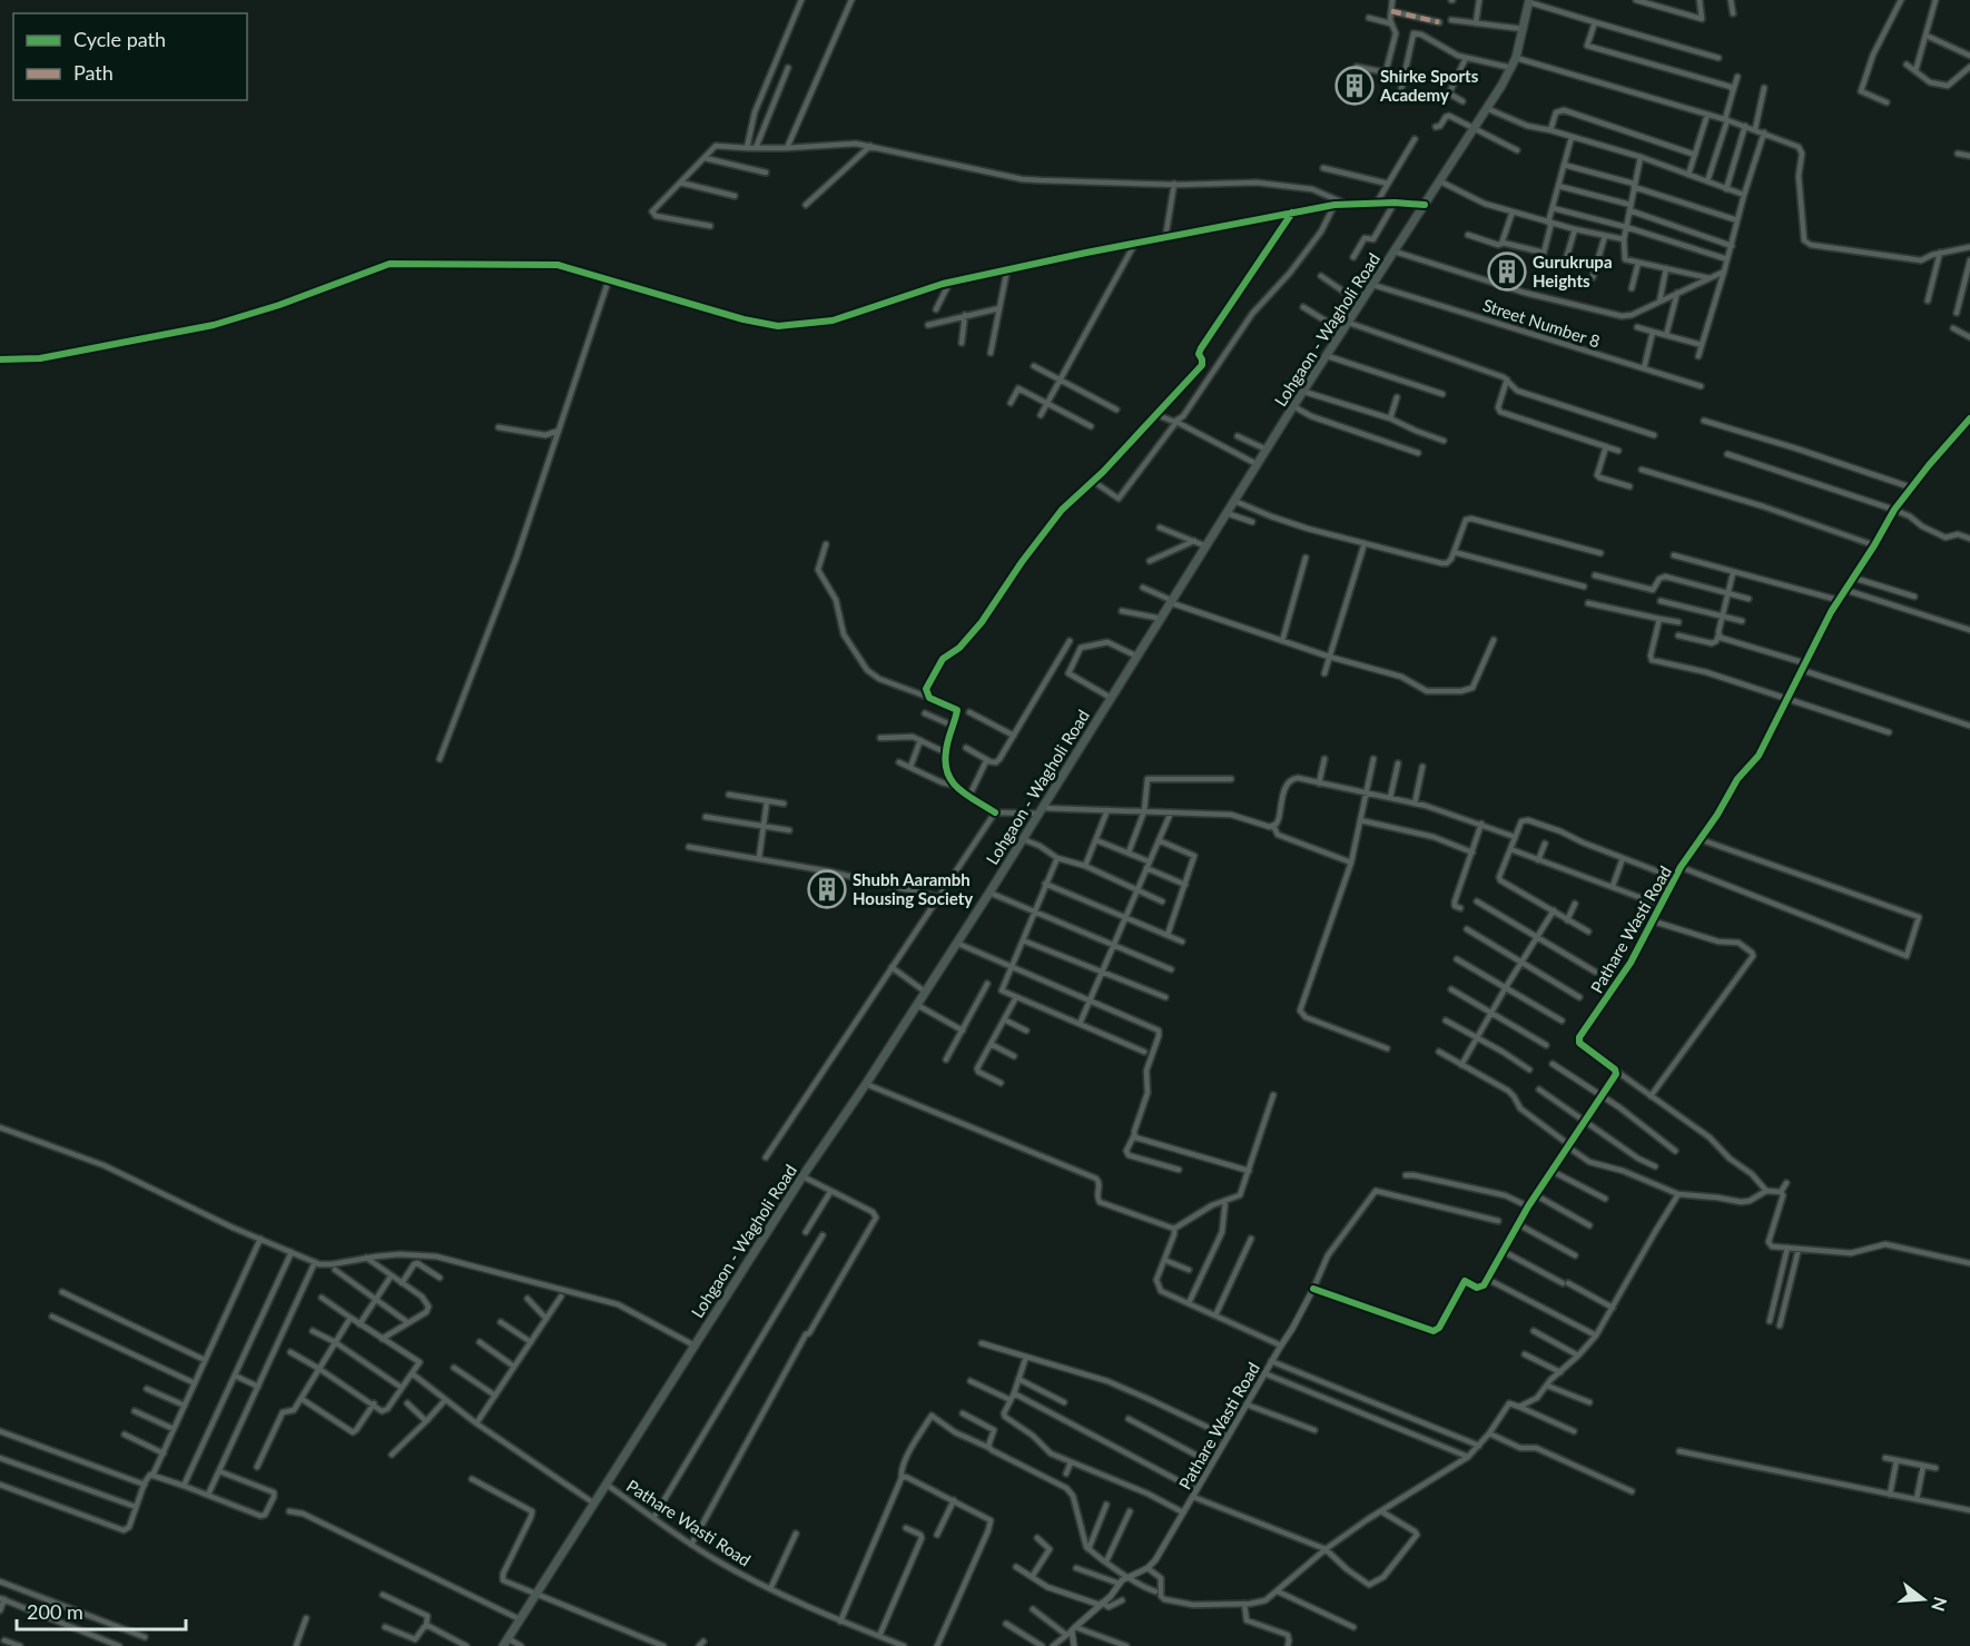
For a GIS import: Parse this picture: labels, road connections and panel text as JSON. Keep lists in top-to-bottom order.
{
  "streets": {
    "main road": ["Lohgaon - Wagholi Road"],
    "street": ["Street Number 8", "Pathare Wasti Road"]
  },
  "crossings": [
    ["Street Number 8", "Lohgaon - Wagholi Road"],
    ["Lohgaon - Wagholi Road", "Pathare Wasti Road"]
  ],
  "places": {
    "building": ["Shirke Sports Academy", "Gurukrupa Heights", "Shubh Aarambh Housing Society"]
  },
  "legend": ["Cycle path", "Path"],
  "scale_bar": "200 m",
  "north": "right"
}
